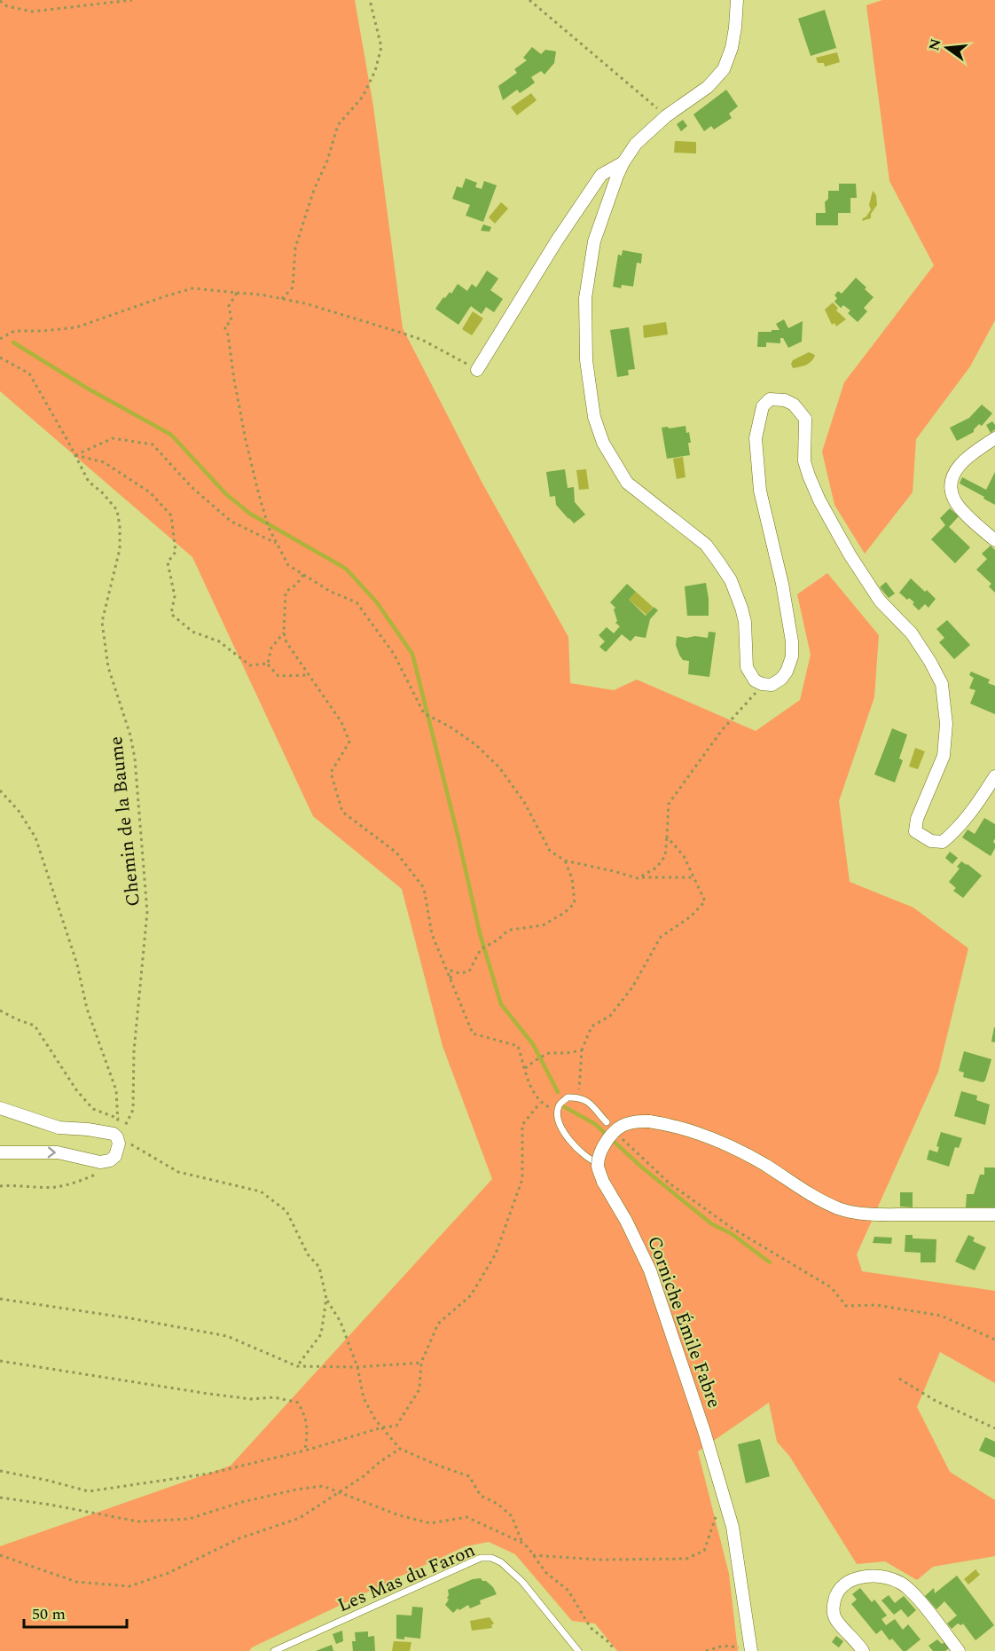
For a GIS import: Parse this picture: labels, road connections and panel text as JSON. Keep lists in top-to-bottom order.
{
  "streets": {
    "street": ["Corniche Émile Fabre"],
    "lane": ["Les Mas du Faron"],
    "path": ["Chemin de la Baume"]
  },
  "scale_bar": "50 m",
  "north": "left"
}
